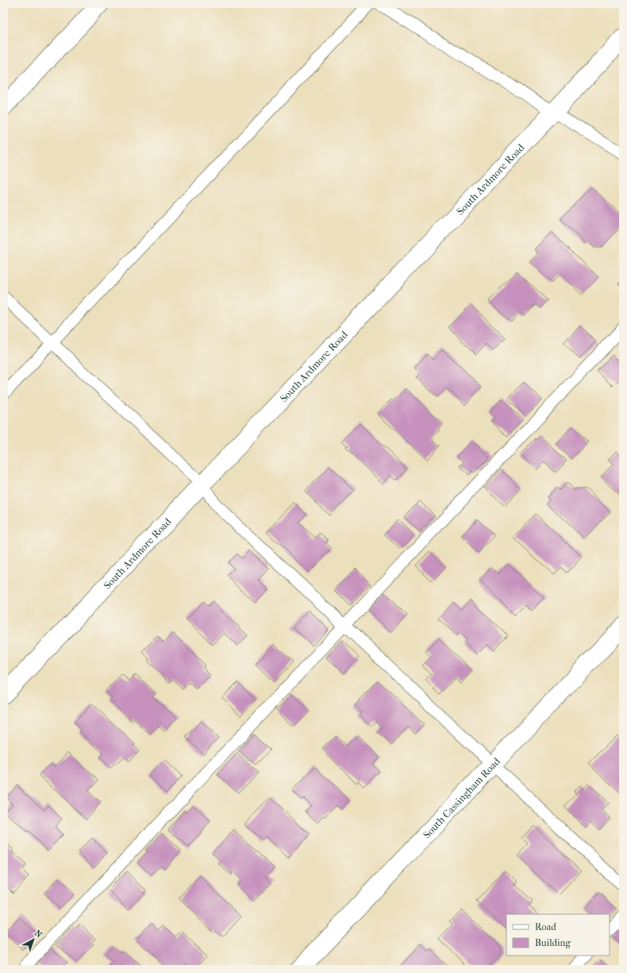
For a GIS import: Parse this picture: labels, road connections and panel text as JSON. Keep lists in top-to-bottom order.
{
  "streets": {
    "street": ["South Ardmore Road", "South Cassingham Road"]
  },
  "legend": ["Road", "Building"],
  "north": "top right"
}
